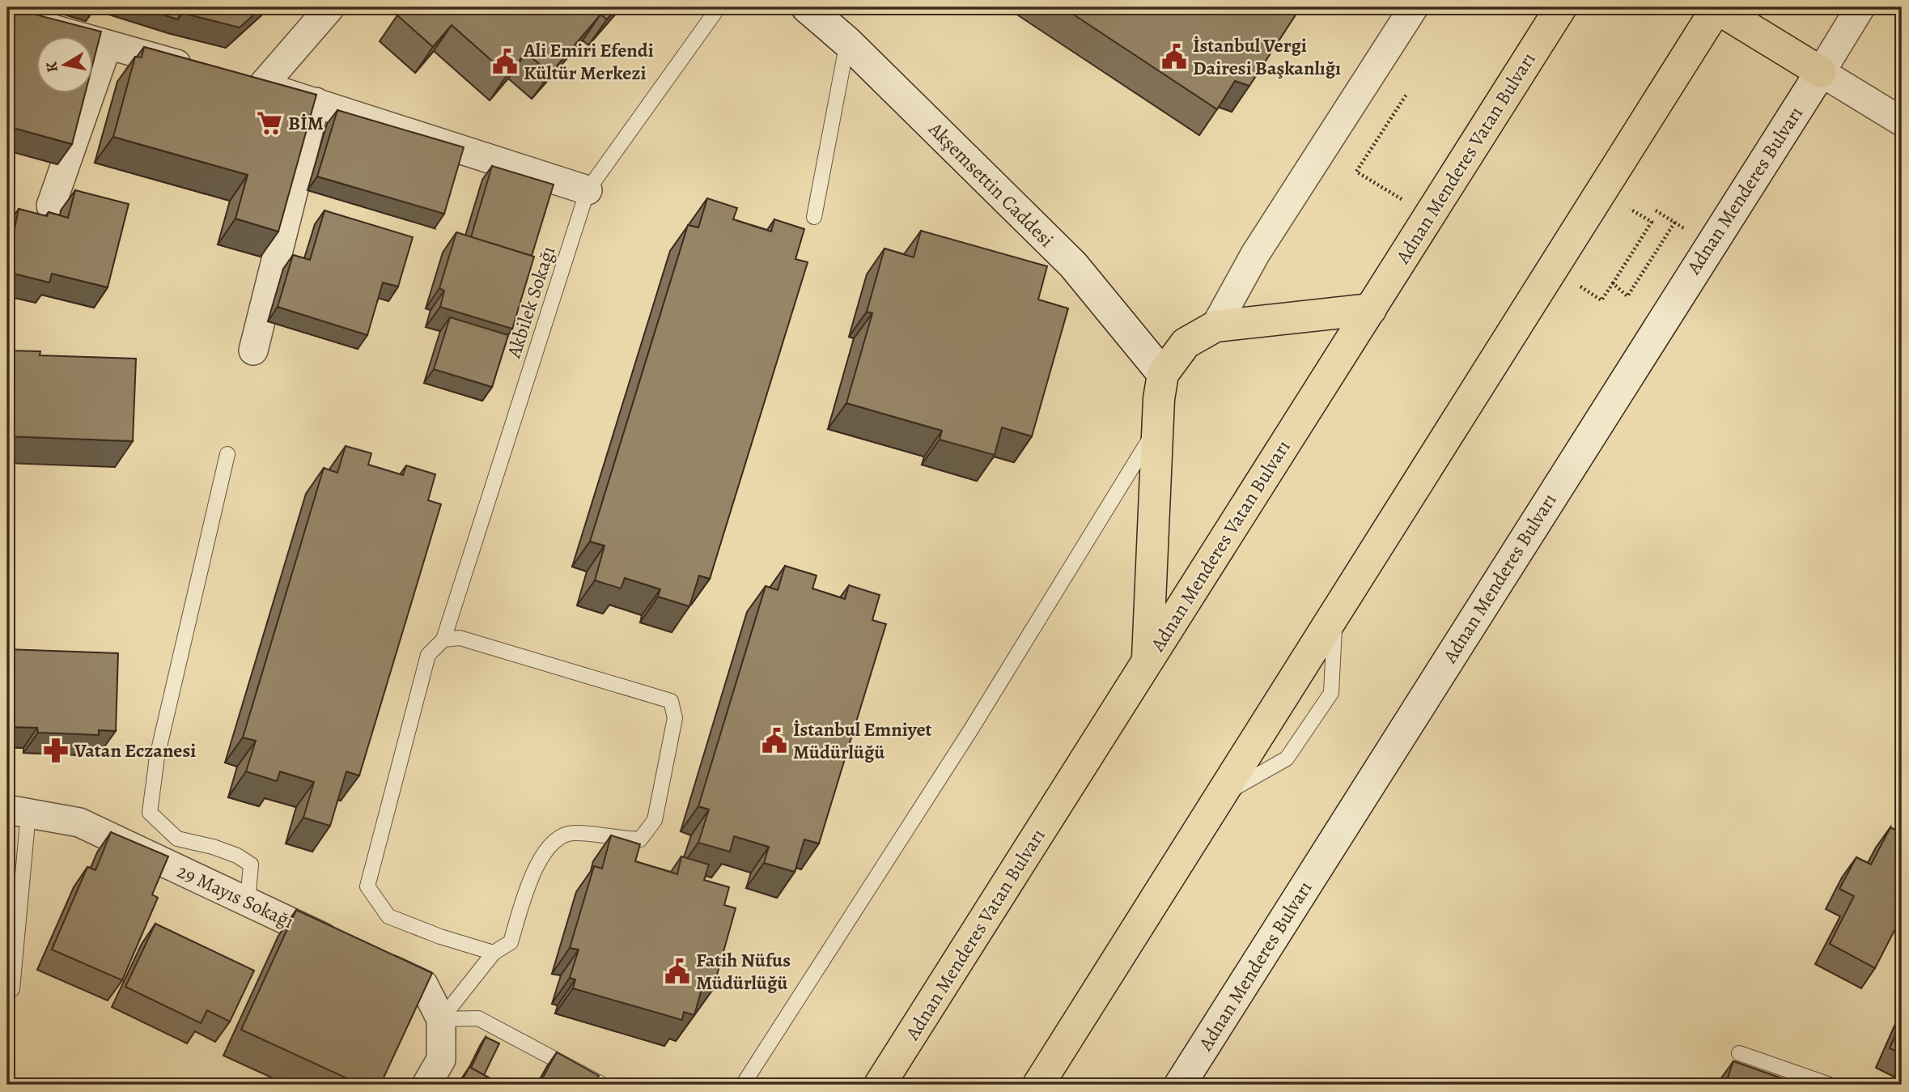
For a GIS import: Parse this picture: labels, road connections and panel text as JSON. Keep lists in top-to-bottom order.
{
  "streets": {
    "main road": ["Adnan Menderes Vatan Bulvarı", "Akşemsettin Caddesi", "Adnan Menderes Bulvarı"],
    "street": ["29 Mayıs Sokağı"],
    "lane": ["Akbilek Sokağı"]
  },
  "places": {
    "public building": [
      "İstanbul Vergi Dairesi Başkanlığı",
      "Ali Emiri Efendi Kültür Merkezi",
      "İstanbul Emniyet Müdürlüğü",
      "Fatih Nüfus Müdürlüğü"
    ],
    "supermarket": ["BİM"],
    "pharmacy": ["Vatan Eczanesi"]
  },
  "north": "left"
}
